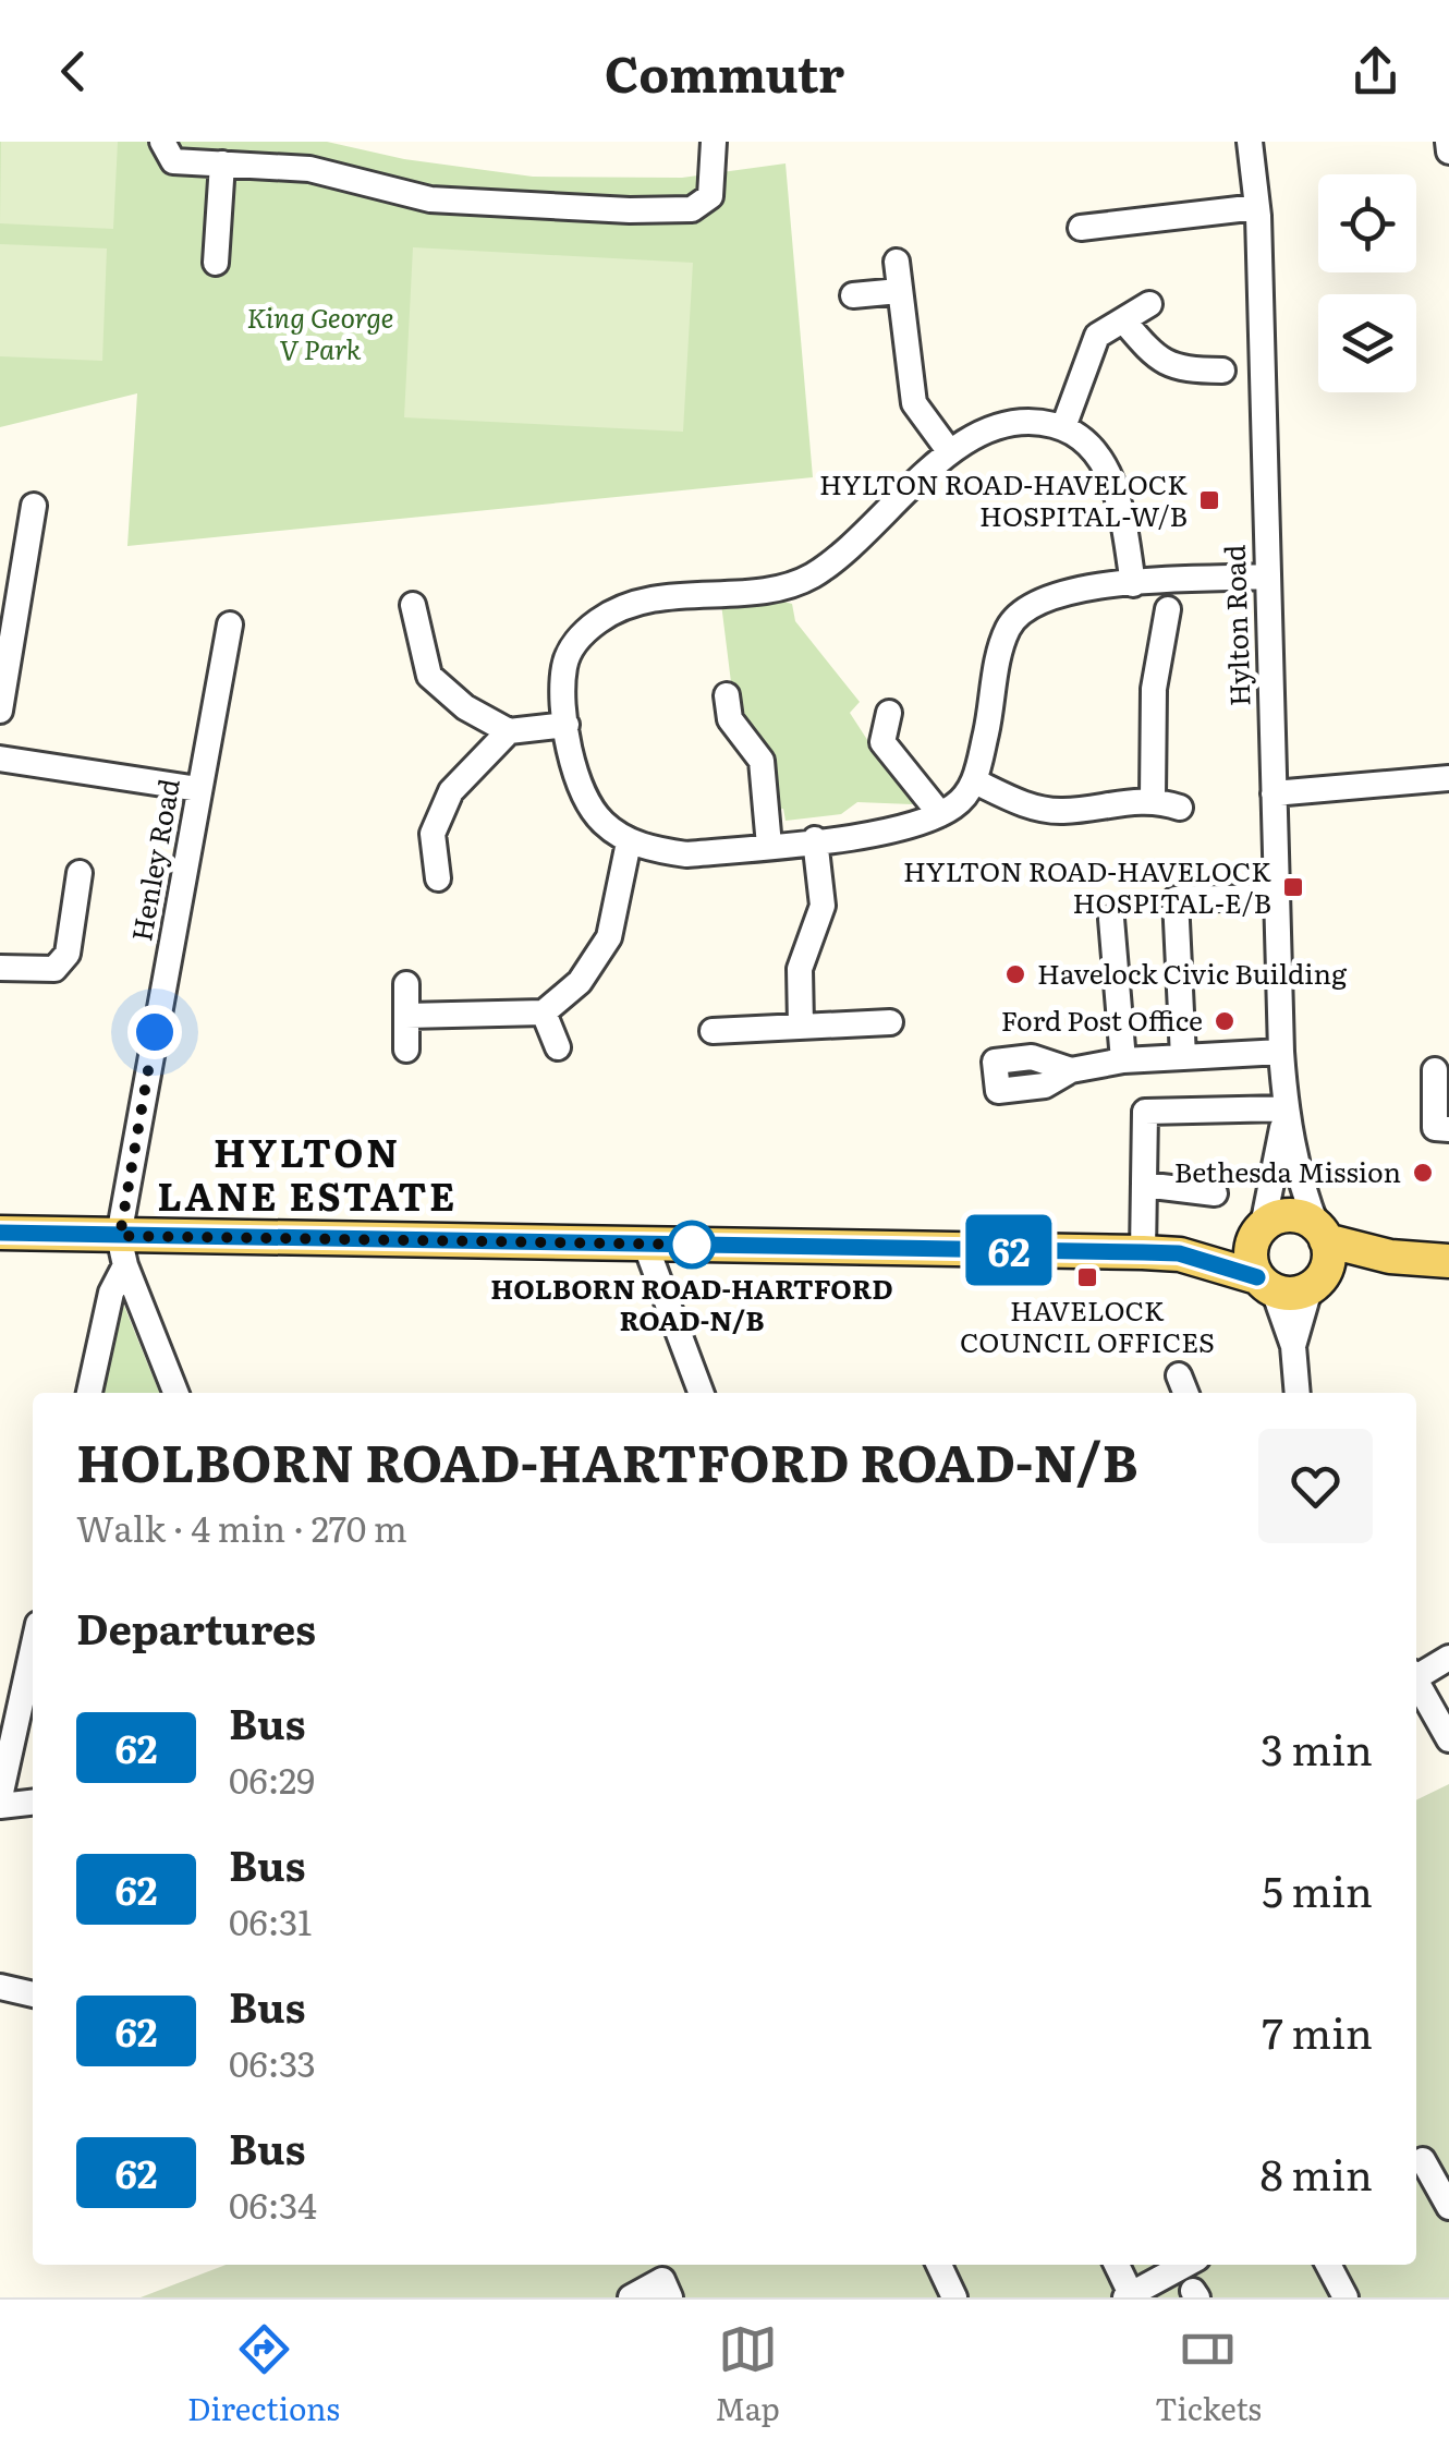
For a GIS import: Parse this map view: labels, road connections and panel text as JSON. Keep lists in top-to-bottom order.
{
  "streets": {
    "street": ["Hylton Road", "Henley Road"]
  },
  "districts": ["HYLTON LANE ESTATE"],
  "parks": ["King George V Park"],
  "places": {
    "transit": ["HYLTON ROAD-HAVELOCK HOSPITAL-W/B", "HYLTON ROAD-HAVELOCK HOSPITAL-E/B", "HAVELOCK COUNCIL OFFICES"],
    "other": [
      "Havelock Civic Building",
      "Ford Post Office",
      "Bethesda Mission",
      "HOLBORN ROAD-HARTFORD ROAD-N/B"
    ]
  },
  "lines": ["bus line 62"],
  "page": {
    "header": "Commutr",
    "on_map": "62",
    "heading": [
      ["HOLBORN ROAD-HARTFORD ROAD-N/B", "Walk · 4 min · 270 m"],
      "Departures"
    ],
    "list": [
      {
        "mark": "62",
        "name": "Bus",
        "note": "06:29",
        "value": "3 min"
      },
      {
        "mark": "62",
        "name": "Bus",
        "note": "06:31",
        "value": "5 min"
      },
      {
        "mark": "62",
        "name": "Bus",
        "note": "06:33",
        "value": "7 min"
      },
      {
        "mark": "62",
        "name": "Bus",
        "note": "06:34",
        "value": "8 min"
      }
    ],
    "tabs": ["Directions", "Map", "Tickets"]
  }
}
